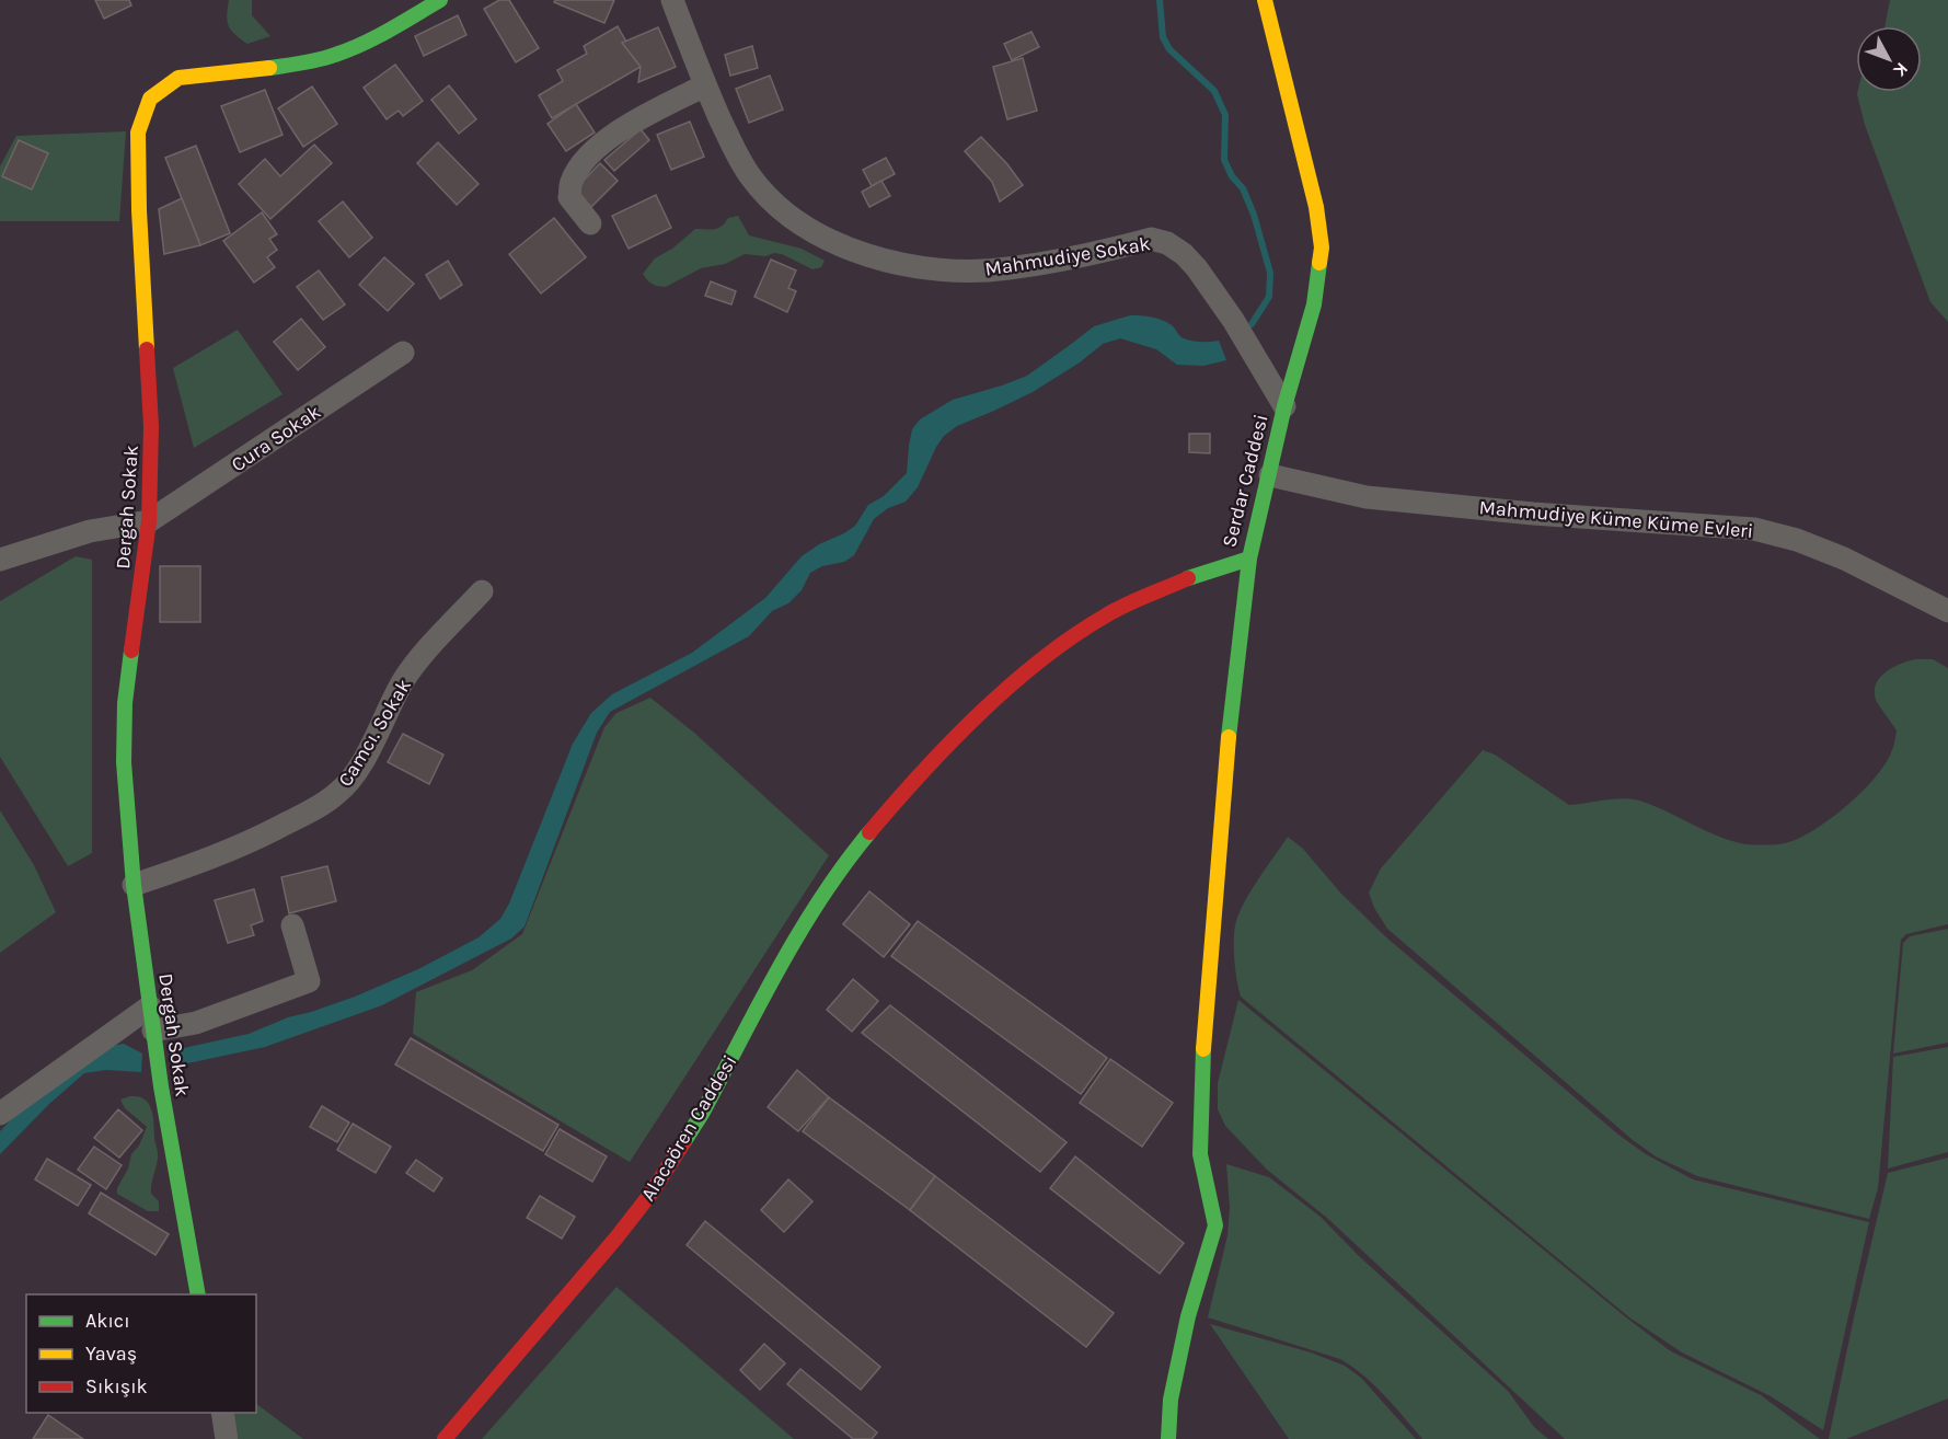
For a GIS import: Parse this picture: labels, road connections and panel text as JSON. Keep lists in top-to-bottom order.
{
  "streets": {
    "street": [
      "Mahmudiye Sokak",
      "Cura Sokak",
      "Serdar Caddesi",
      "Dergah Sokak",
      "Mahmudiye Küme Küme Evleri",
      "Camcı. Sokak",
      "Alacaören Caddesi"
    ]
  },
  "crossings": [
    ["Mahmudiye Sokak", "Serdar Caddesi"],
    ["Cura Sokak", "Dergah Sokak"],
    ["Serdar Caddesi", "Mahmudiye Küme Küme Evleri"],
    ["Serdar Caddesi", "Alacaören Caddesi"],
    ["Dergah Sokak", "Camcı. Sokak"]
  ],
  "legend": ["Akıcı", "Yavaş", "Sıkışık"],
  "north": "bottom right"
}
